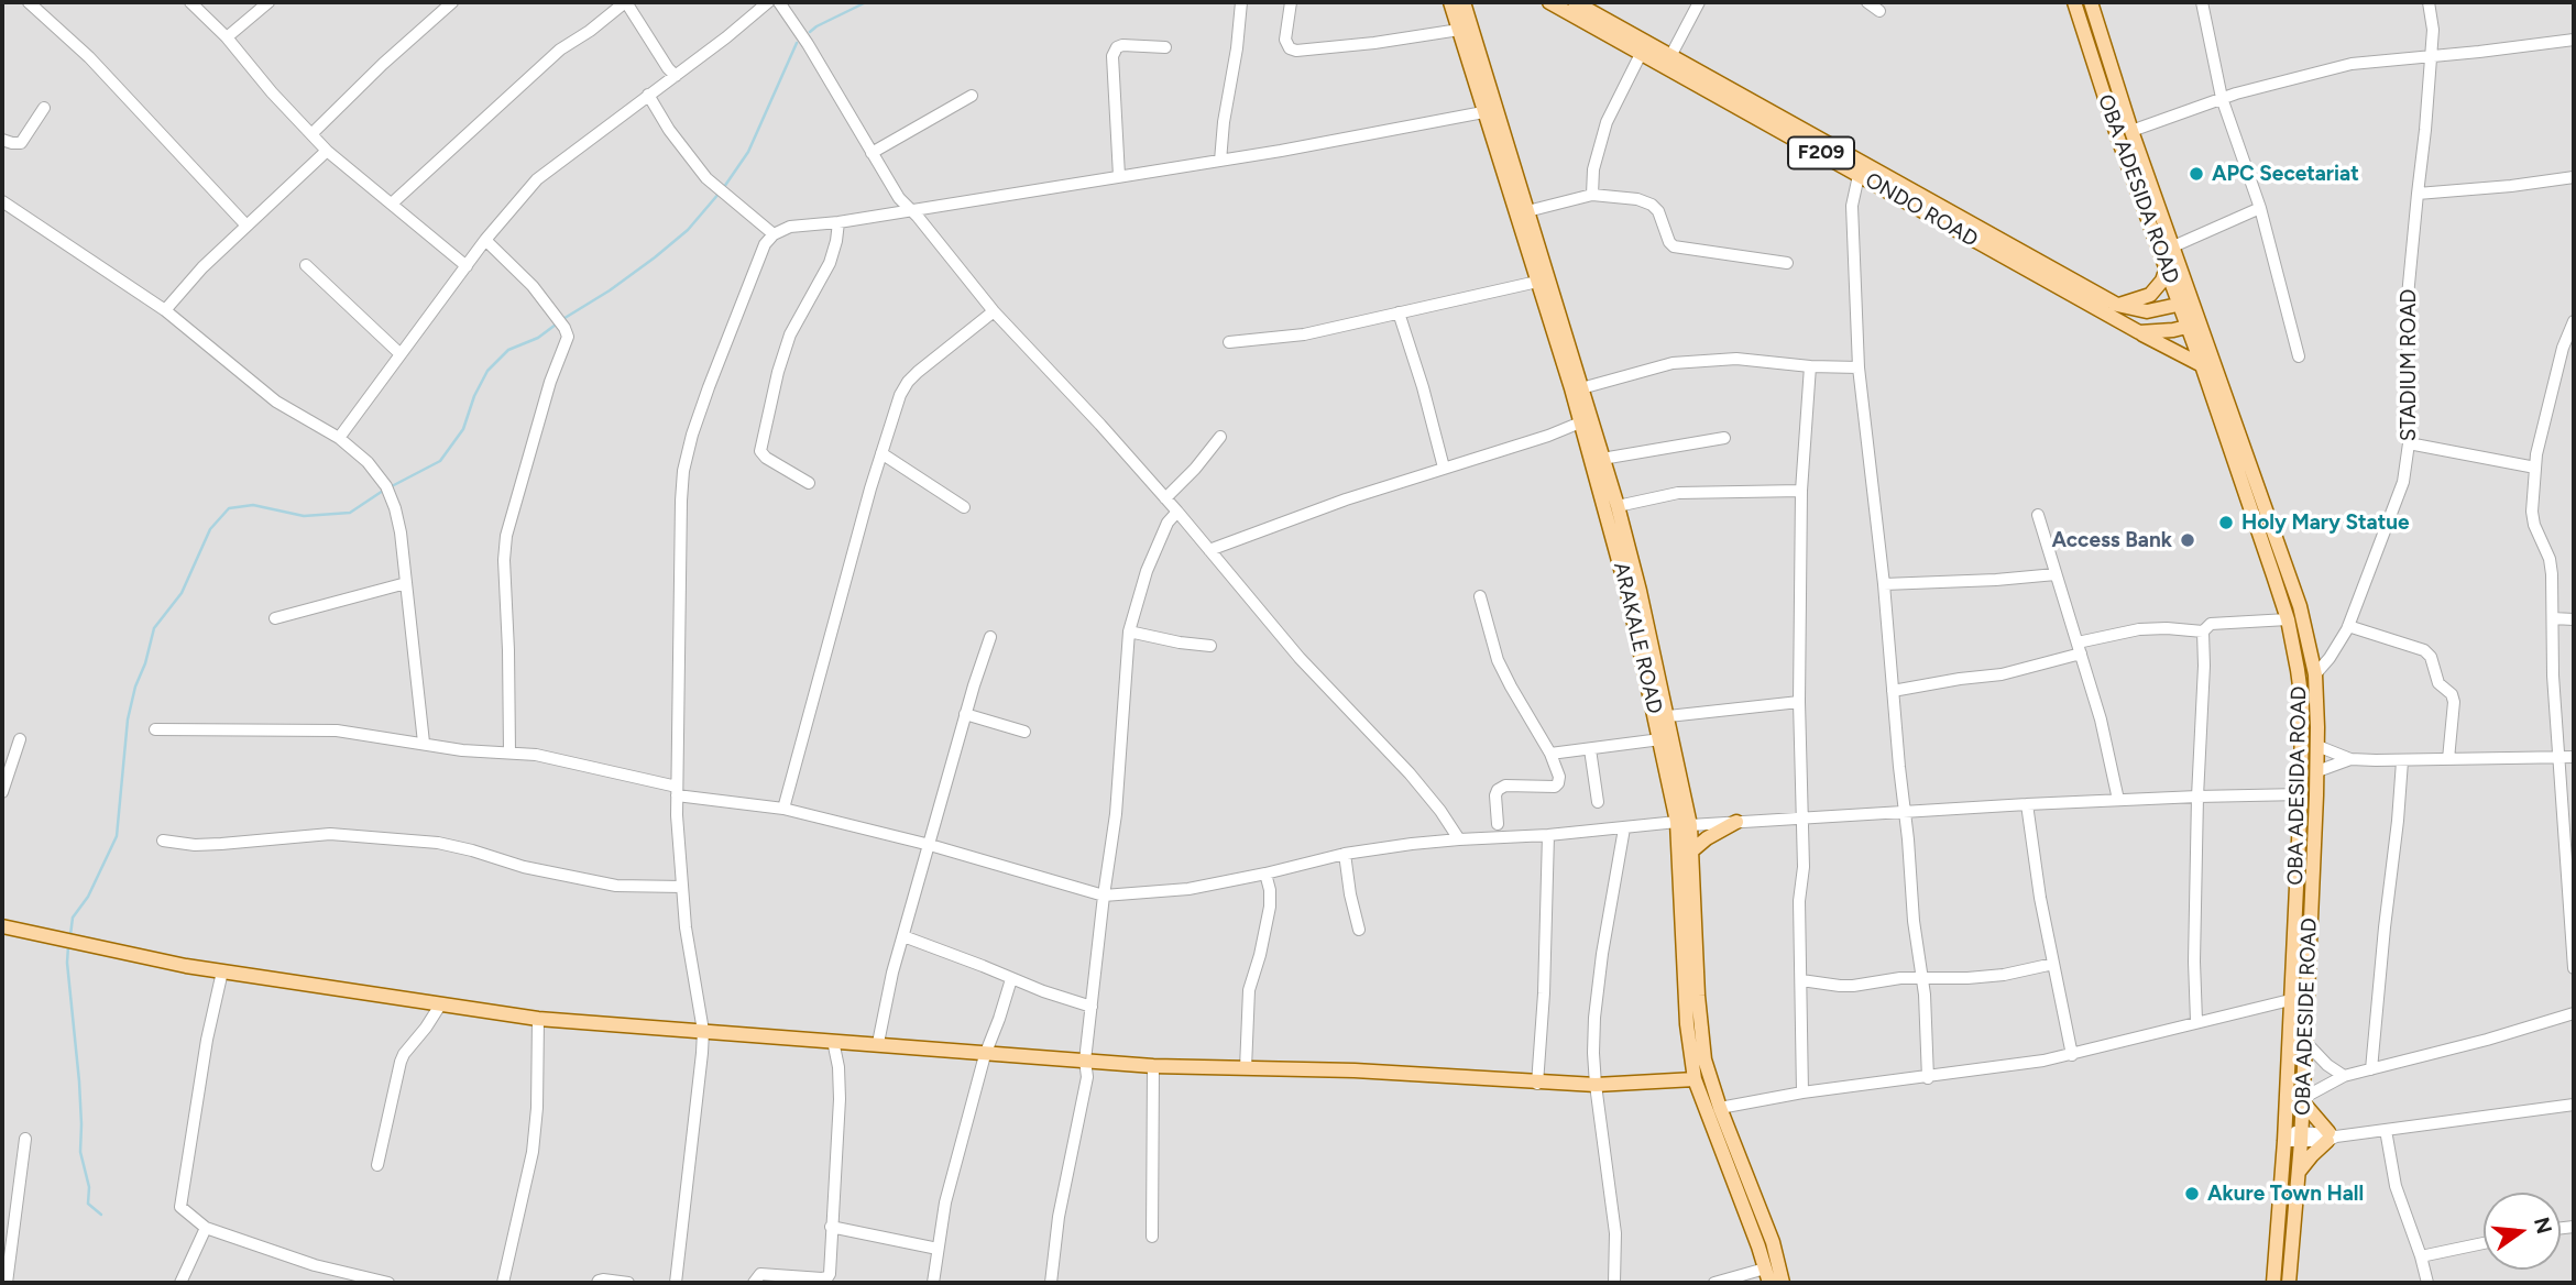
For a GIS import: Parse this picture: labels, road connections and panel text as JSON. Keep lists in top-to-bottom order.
{
  "streets": {
    "main road": [
      "F209",
      "OBA ADESIDA ROAD",
      "ONDO ROAD",
      "ARAKALE ROAD",
      "OBA ADESIDE ROAD"
    ],
    "street": ["STADIUM ROAD"]
  },
  "crossings": [
    ["F209", "OBA ADESIDA ROAD"],
    ["F209", "ONDO ROAD"],
    ["OBA ADESIDA ROAD", "OBA ADESIDE ROAD"],
    ["STADIUM ROAD", "OBA ADESIDE ROAD"]
  ],
  "places": [
    "APC Secetariat",
    "Holy Mary Statue",
    "Access Bank",
    "Akure Town Hall"
  ],
  "north": "right"
}
